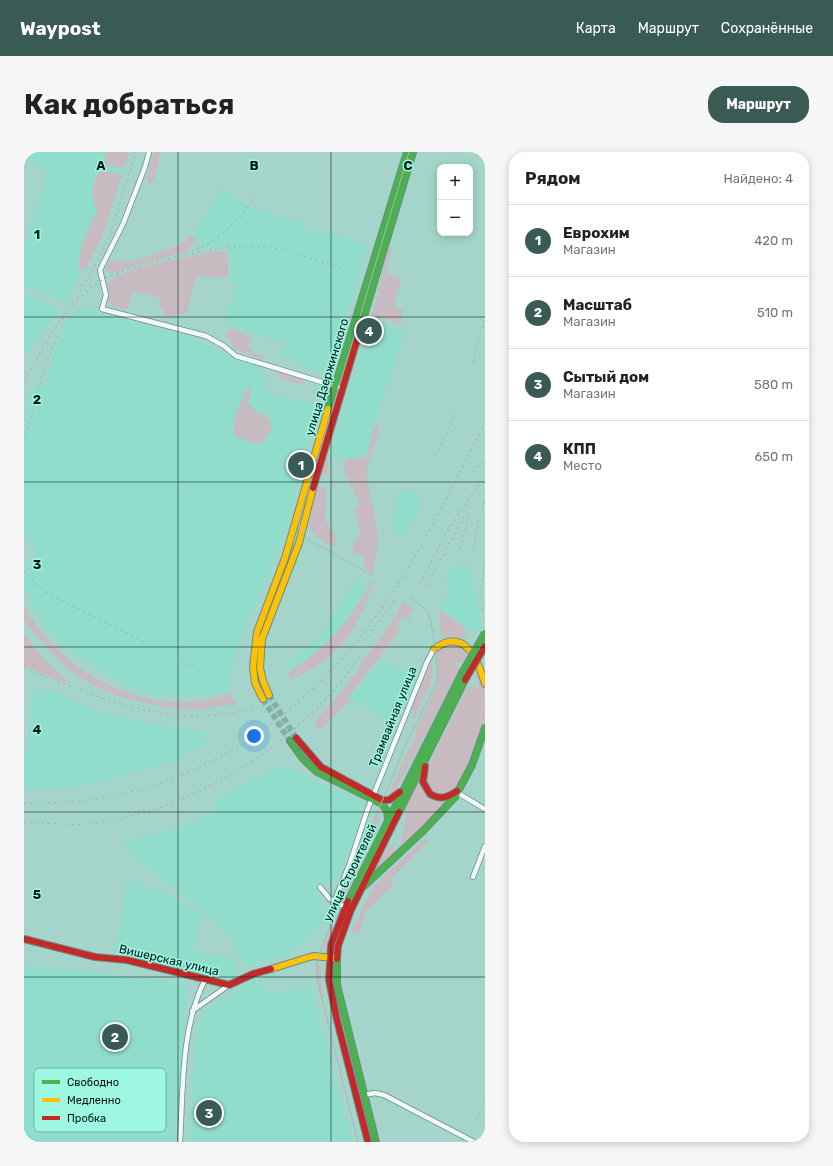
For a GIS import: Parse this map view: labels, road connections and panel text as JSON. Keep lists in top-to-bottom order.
{
  "streets": {
    "main road": ["улица Дзержинского", "улица Строителей", "Вишерская улица"],
    "street": ["Трамвайная улица"]
  },
  "crossings": [
    ["улица Строителей", "Вишерская улица"]
  ],
  "legend": ["Свободно", "Медленно", "Пробка"],
  "page": {
    "header": "Waypost",
    "nav": ["Карта", "Маршрут", "Сохранённые"],
    "buttons": "Маршрут",
    "title": "Как добраться",
    "heading": ["Рядом", "Найдено: 4"],
    "map_buttons": ["+", "−"],
    "list": [
      {
        "mark": "1",
        "name": "Еврохим",
        "note": "Магазин",
        "value": "420 m"
      },
      {
        "mark": "2",
        "name": "Масштаб",
        "note": "Магазин",
        "value": "510 m"
      },
      {
        "mark": "3",
        "name": "Сытый дом",
        "note": "Магазин",
        "value": "580 m"
      },
      {
        "mark": "4",
        "name": "КПП",
        "note": "Место",
        "value": "650 m"
      }
    ],
    "pins": [
      "4",
      "1",
      "2",
      "3"
    ]
  },
  "grid": {
    "columns": ["A", "B", "C"],
    "rows": [
      "1",
      "2",
      "3",
      "4",
      "5"
    ]
  }
}
